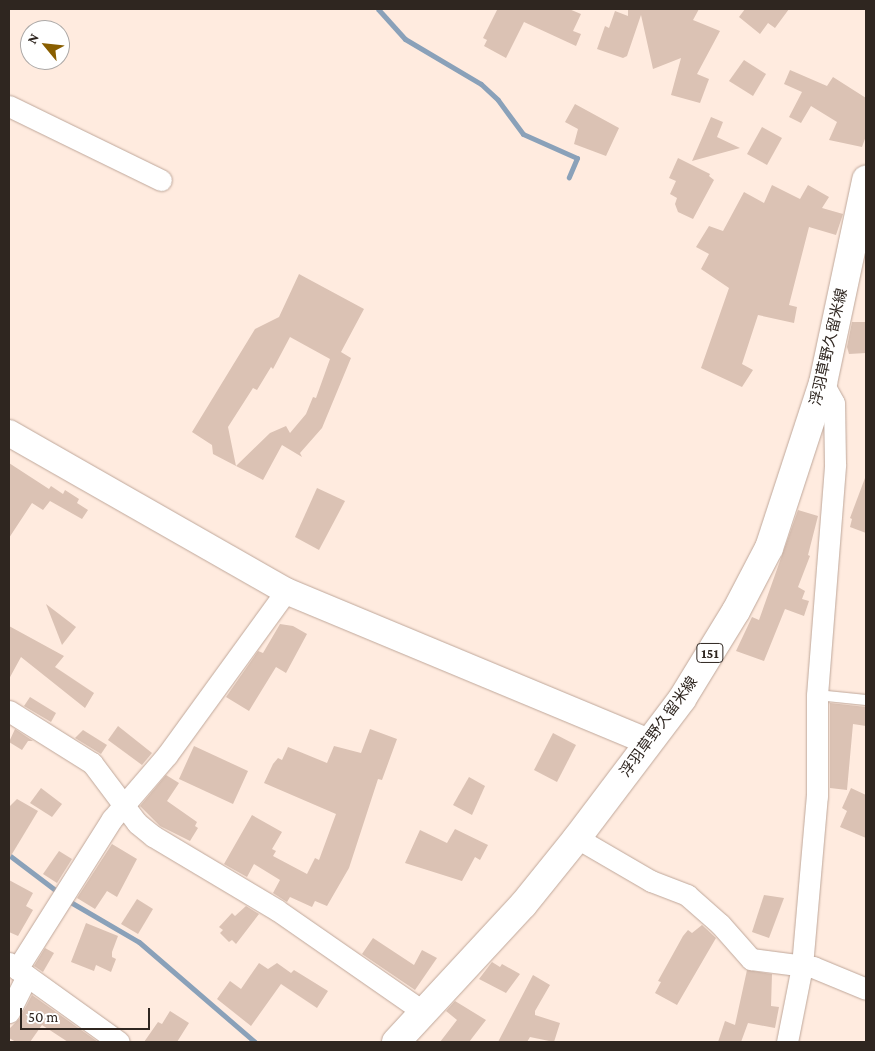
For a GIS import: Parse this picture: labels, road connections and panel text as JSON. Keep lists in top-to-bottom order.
{
  "streets": {
    "main road": ["浮羽草野久留米線", "151"]
  },
  "scale_bar": "50 m",
  "north": "top left"
}
